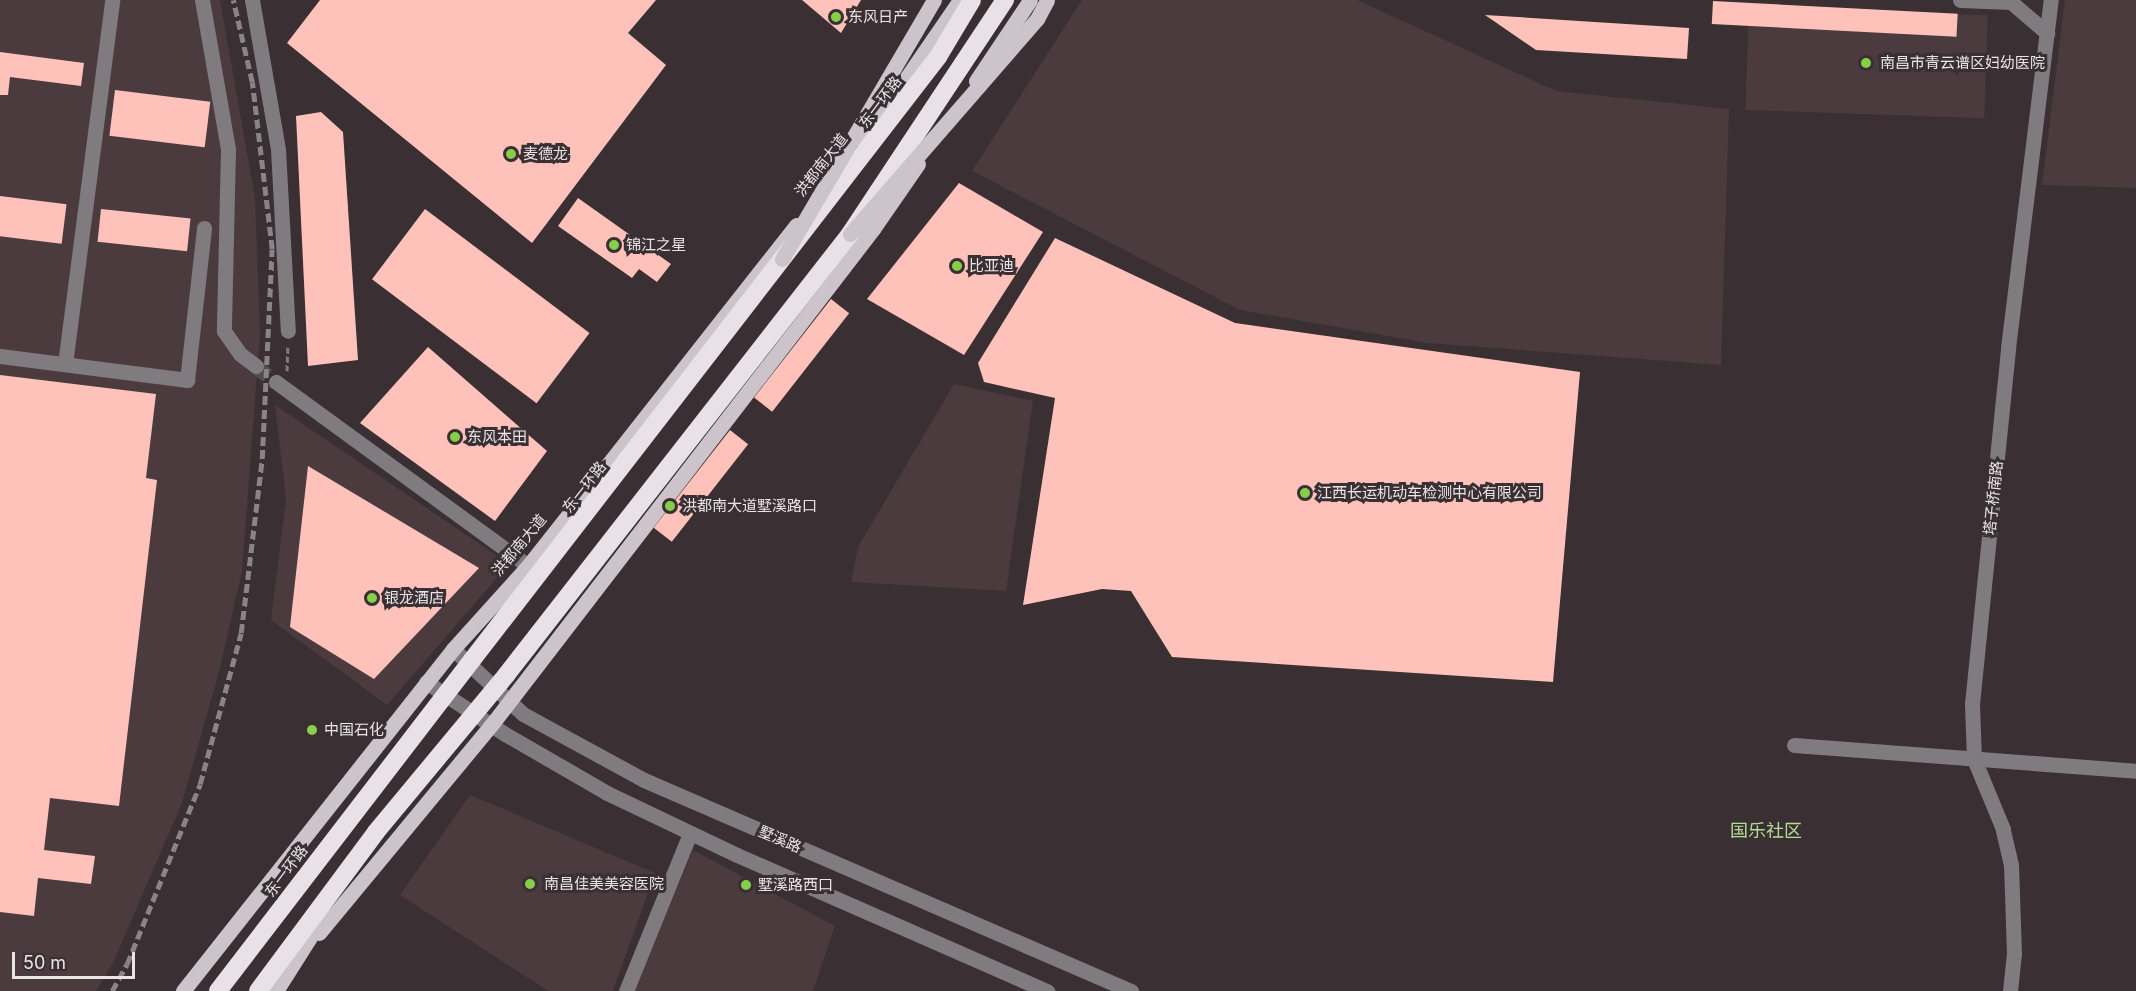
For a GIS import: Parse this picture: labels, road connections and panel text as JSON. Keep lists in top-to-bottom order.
{
  "streets": {
    "highway": ["东一环路"],
    "main road": ["洪都南大道"],
    "street": ["塔子桥南路", "墅溪路"]
  },
  "crossings": [
    ["洪都南大道", "墅溪路"]
  ],
  "districts": ["国乐社区"],
  "places": [
    "东风日产",
    "南昌市青云谱区妇幼医院",
    "麦德龙",
    "锦江之星",
    "比亚迪",
    "东风本田",
    "江西长运机动车检测中心有限公司",
    "洪都南大道墅溪路口",
    "银龙酒店",
    "中国石化",
    "南昌佳美美容医院",
    "墅溪路西口"
  ],
  "scale_bar": "50 m"
}
